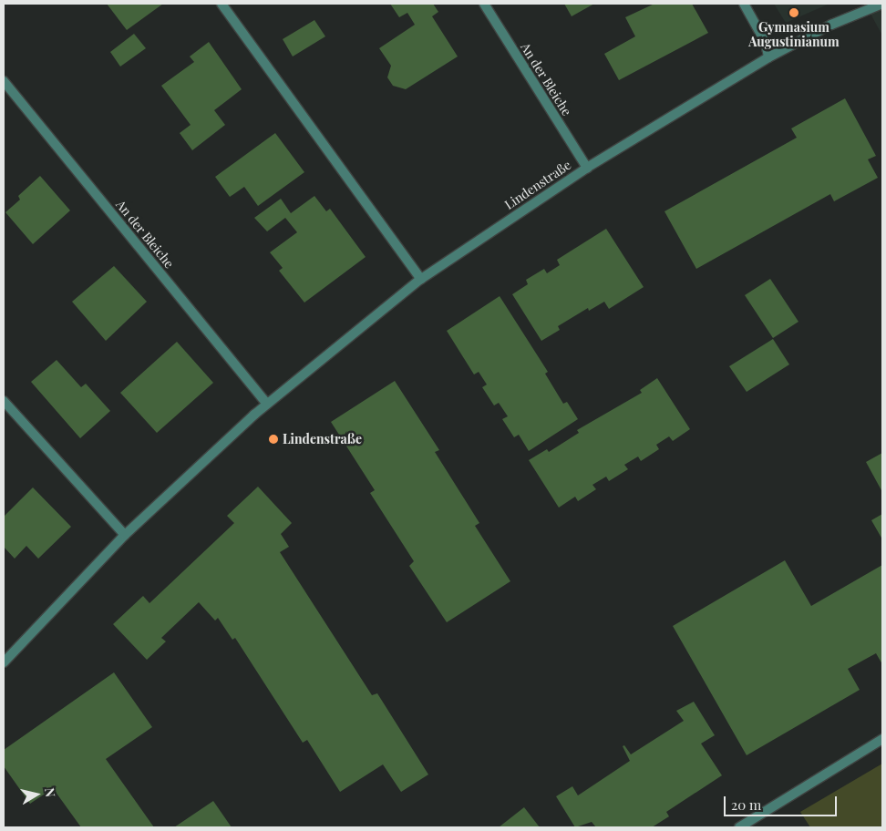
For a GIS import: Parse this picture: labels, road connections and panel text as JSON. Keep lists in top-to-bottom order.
{
  "streets": {
    "street": ["An der Bleiche", "Lindenstraße"]
  },
  "crossings": [
    ["An der Bleiche", "Lindenstraße"]
  ],
  "places": ["Gymnasium Augustinianum", "Lindenstraße"],
  "scale_bar": "20 m",
  "north": "right"
}
